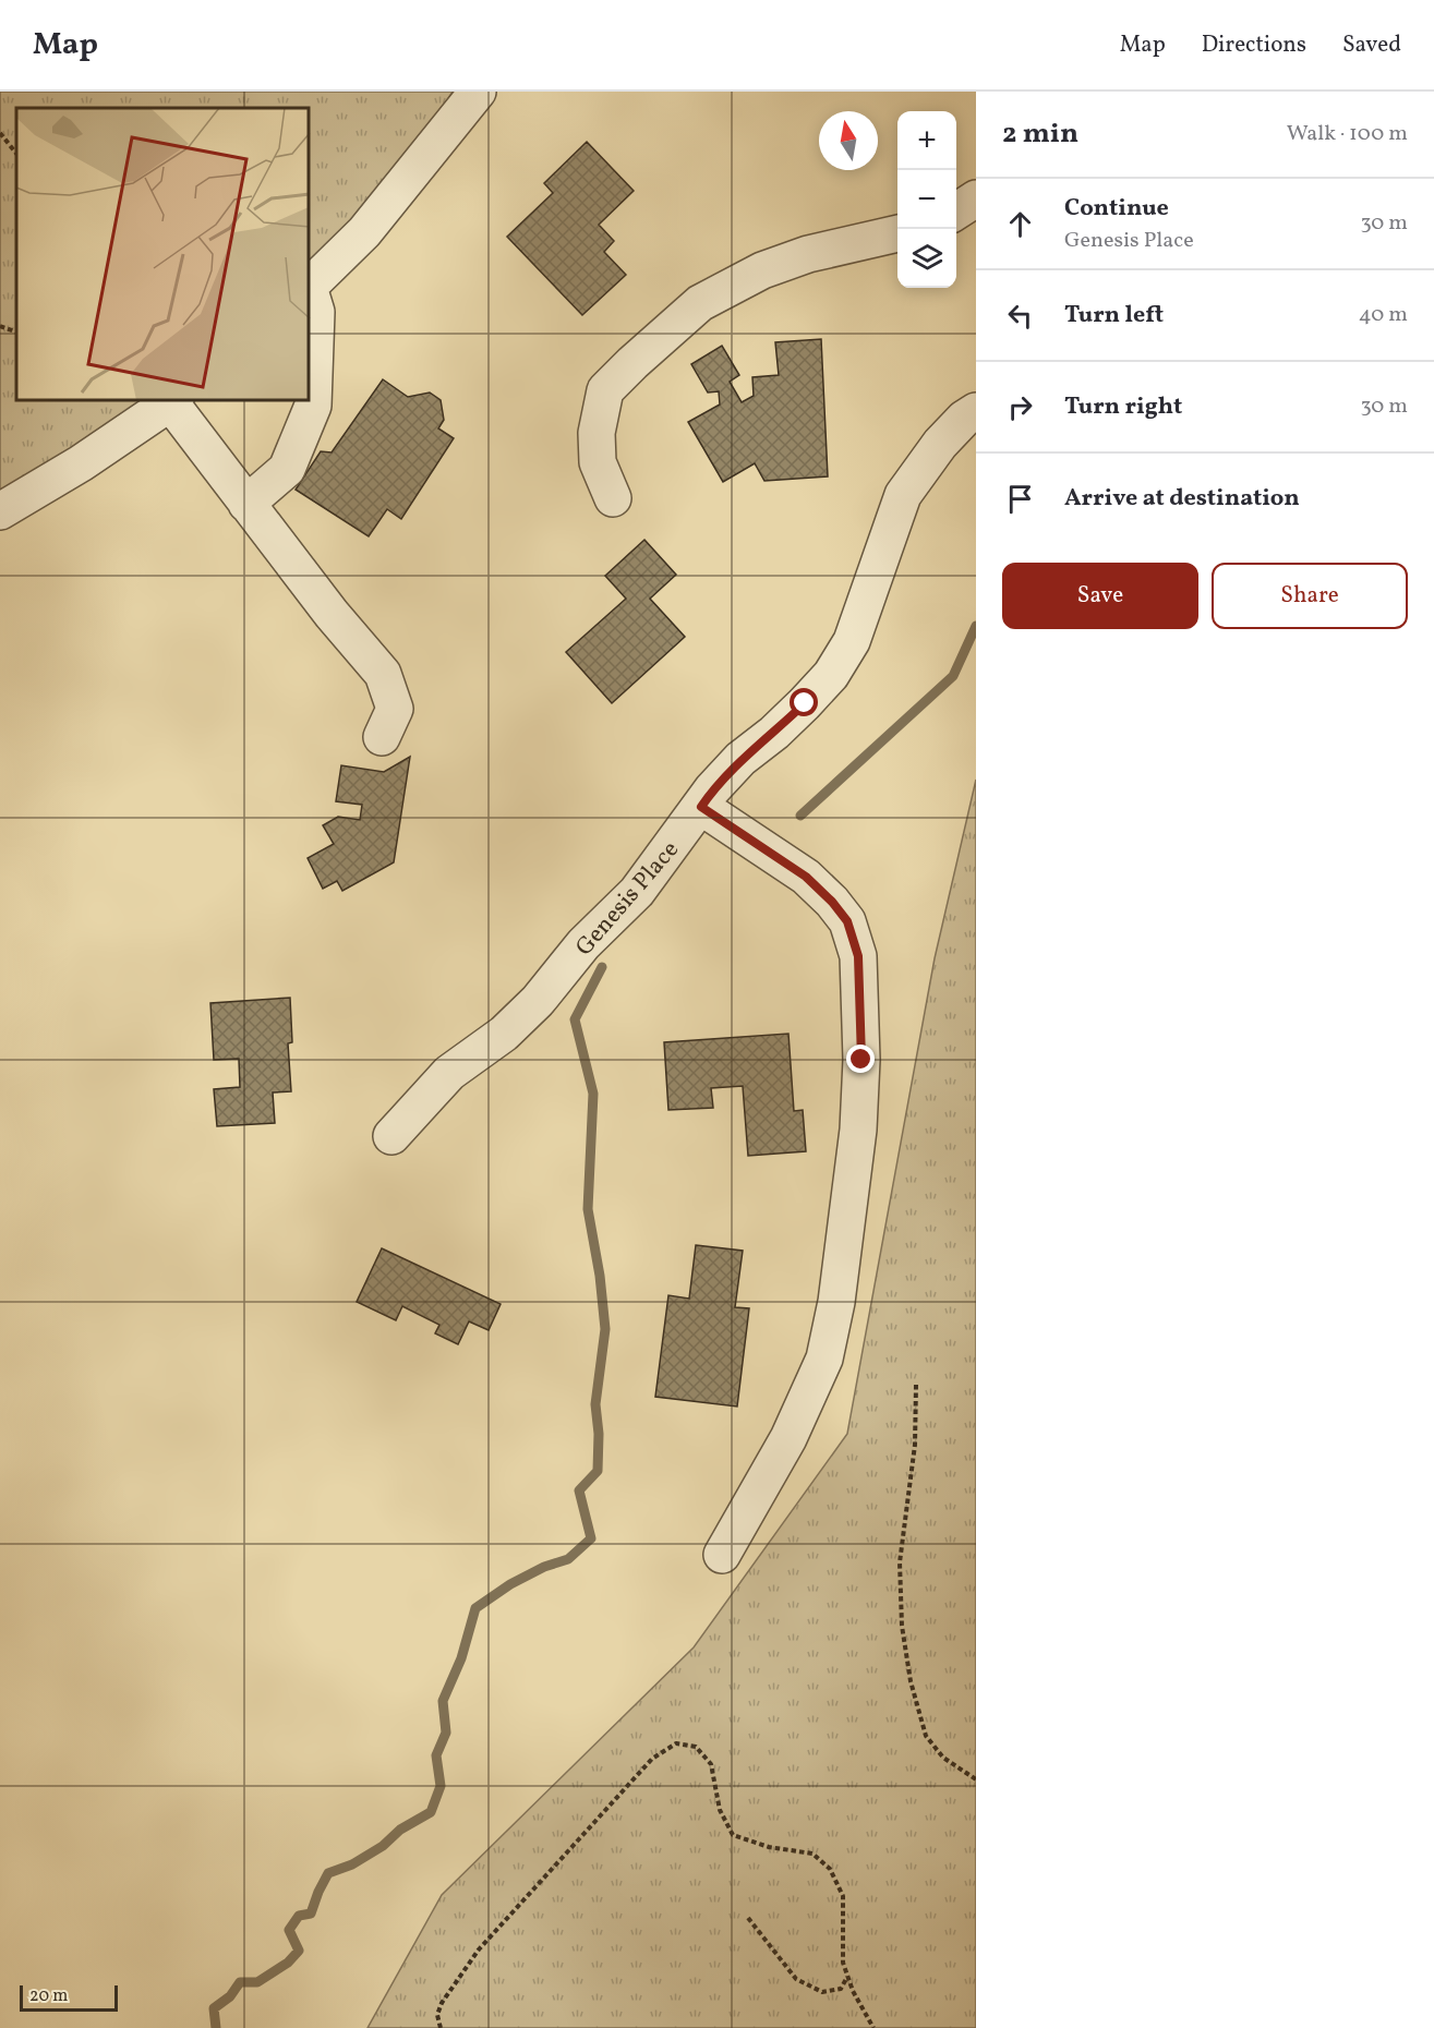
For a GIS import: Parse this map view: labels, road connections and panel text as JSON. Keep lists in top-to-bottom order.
{
  "streets": {
    "street": ["Genesis Place"]
  },
  "scale_bar": "20 m",
  "north": "top",
  "page": {
    "header": "Map",
    "nav": ["Map", "Directions", "Saved"],
    "heading": ["2 min", "Walk · 100 m"],
    "map_buttons": ["+", "−"],
    "list": [
      ["Continue", "Genesis Place", "30 m"],
      ["Turn left", "40 m"],
      ["Turn right", "30 m"],
      "Arrive at destination"
    ],
    "buttons": ["Save", "Share"],
    "scale": "20 m"
  }
}
